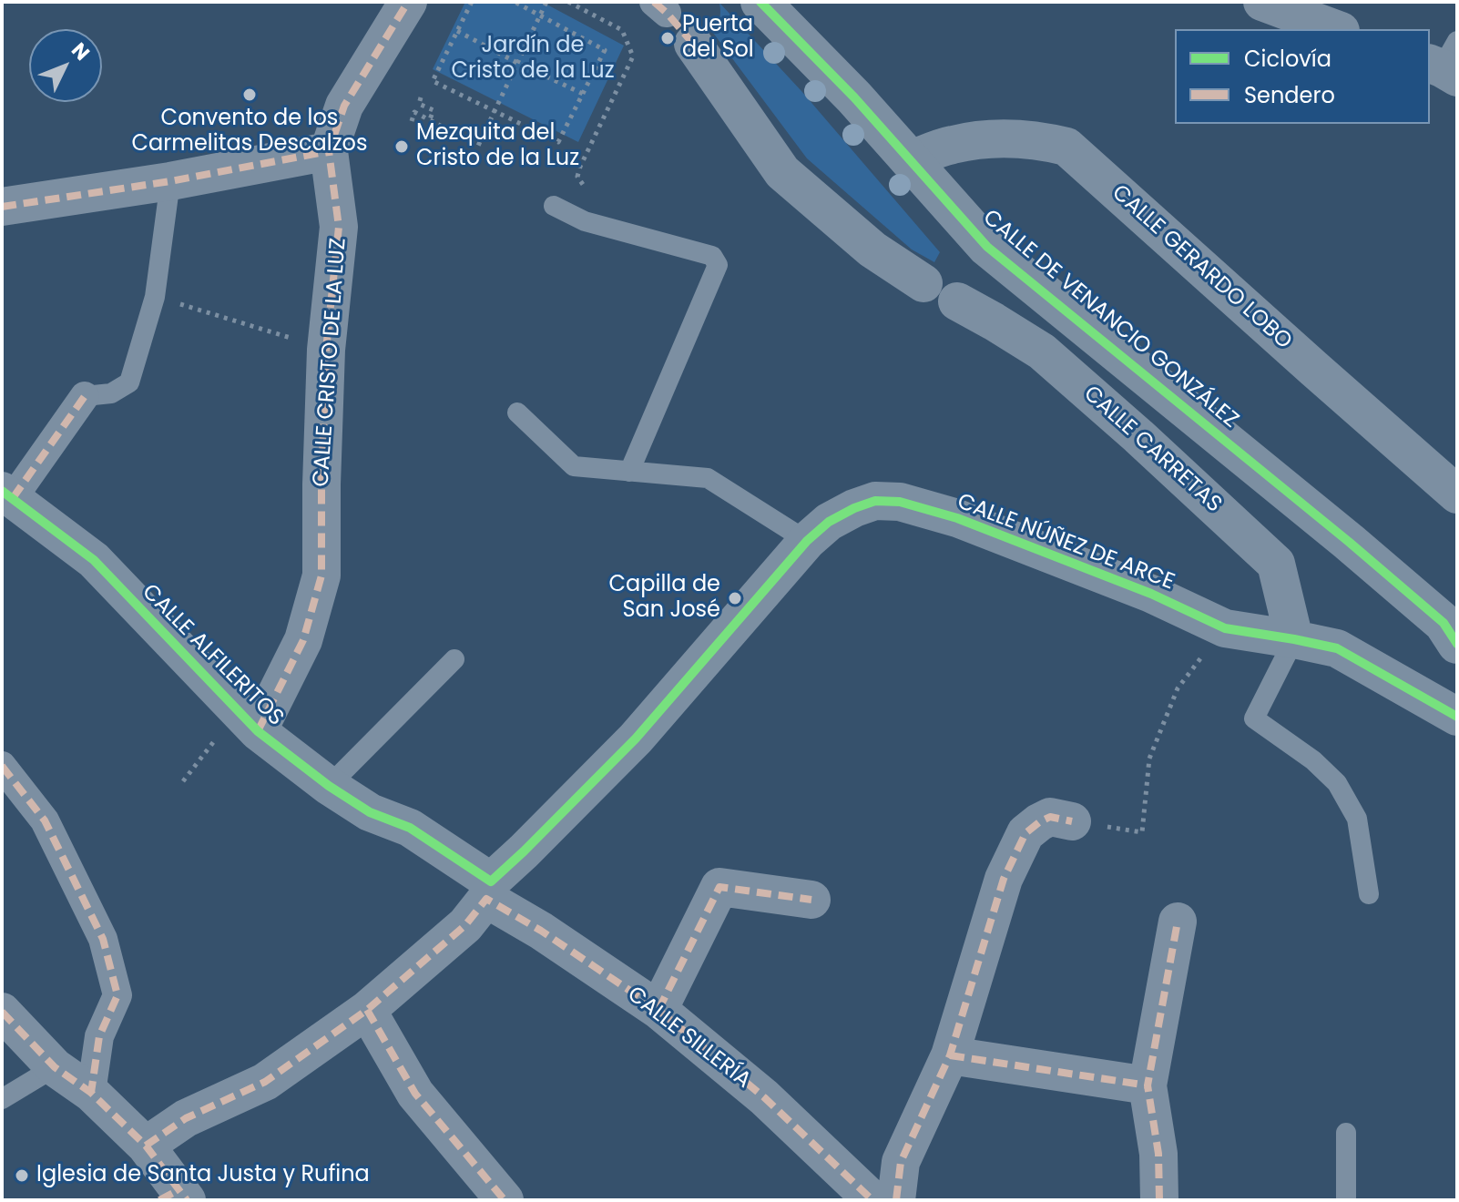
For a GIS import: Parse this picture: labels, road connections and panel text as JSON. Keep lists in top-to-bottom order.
{
  "streets": {
    "street": [
      "CALLE GERARDO LOBO",
      "CALLE DE VENANCIO GONZÁLEZ",
      "CALLE CRISTO DE LA LUZ",
      "CALLE CARRETAS",
      "CALLE NÚÑEZ DE ARCE",
      "CALLE ALFILERITOS",
      "CALLE SILLERÍA"
    ]
  },
  "crossings": [
    ["CALLE GERARDO LOBO", "CALLE DE VENANCIO GONZÁLEZ"],
    ["CALLE CRISTO DE LA LUZ", "CALLE ALFILERITOS"],
    ["CALLE CARRETAS", "CALLE NÚÑEZ DE ARCE"],
    ["CALLE NÚÑEZ DE ARCE", "CALLE SILLERÍA"],
    ["CALLE ALFILERITOS", "CALLE SILLERÍA"]
  ],
  "parks": ["Jardín de Cristo de la Luz"],
  "places": [
    "Puerta del Sol",
    "Convento de los Carmelitas Descalzos",
    "Mezquita del Cristo de la Luz",
    "Capilla de San José",
    "Iglesia de Santa Justa y Rufina"
  ],
  "legend": ["Ciclovía", "Sendero"],
  "north": "top right"
}
